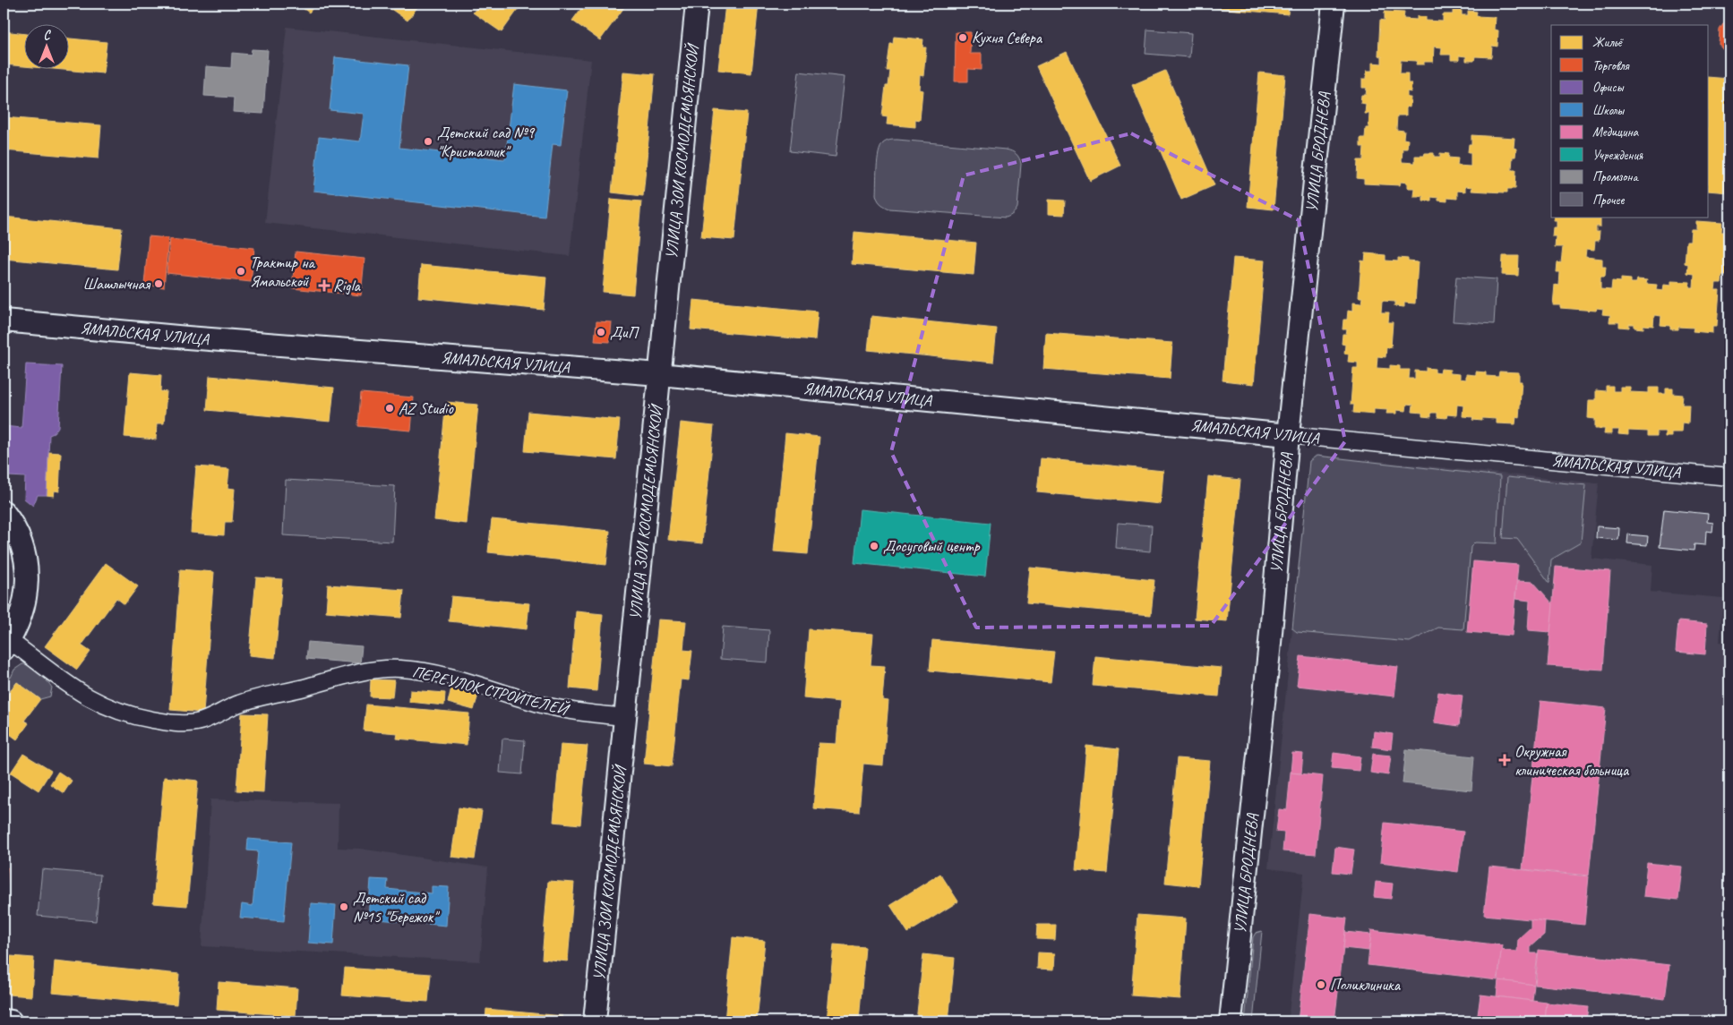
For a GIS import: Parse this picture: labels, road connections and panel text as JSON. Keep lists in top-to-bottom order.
{
  "streets": {
    "street": [
      "УЛИЦА БРОДНЕВА",
      "УЛИЦА ЗОИ КОСМОДЕМЬЯНСКОЙ",
      "ЯМАЛЬСКАЯ УЛИЦА",
      "ПЕРЕУЛОК СТРОИТЕЛЕЙ"
    ]
  },
  "crossings": [
    ["УЛИЦА БРОДНЕВА", "ЯМАЛЬСКАЯ УЛИЦА"],
    ["УЛИЦА ЗОИ КОСМОДЕМЬЯНСКОЙ", "ЯМАЛЬСКАЯ УЛИЦА"],
    ["УЛИЦА ЗОИ КОСМОДЕМЬЯНСКОЙ", "ПЕРЕУЛОК СТРОИТЕЛЕЙ"]
  ],
  "places": {
    "other": [
      "Кухня Севера",
      "Детский сад №9 \"Кристаллик\"",
      "Трактир на Ямальской",
      "Шашлычная",
      "ДиП",
      "AZ Studio",
      "Досуговый центр",
      "Детский сад №15 \"Бережок\"",
      "Поликлиника"
    ],
    "health": ["Rigla", "Окружная клиническая больница"]
  },
  "legend": [
    "Жильё",
    "Торговля",
    "Офисы",
    "Школы",
    "Медицина",
    "Учреждения",
    "Промзона",
    "Прочее"
  ],
  "north": "top"
}
